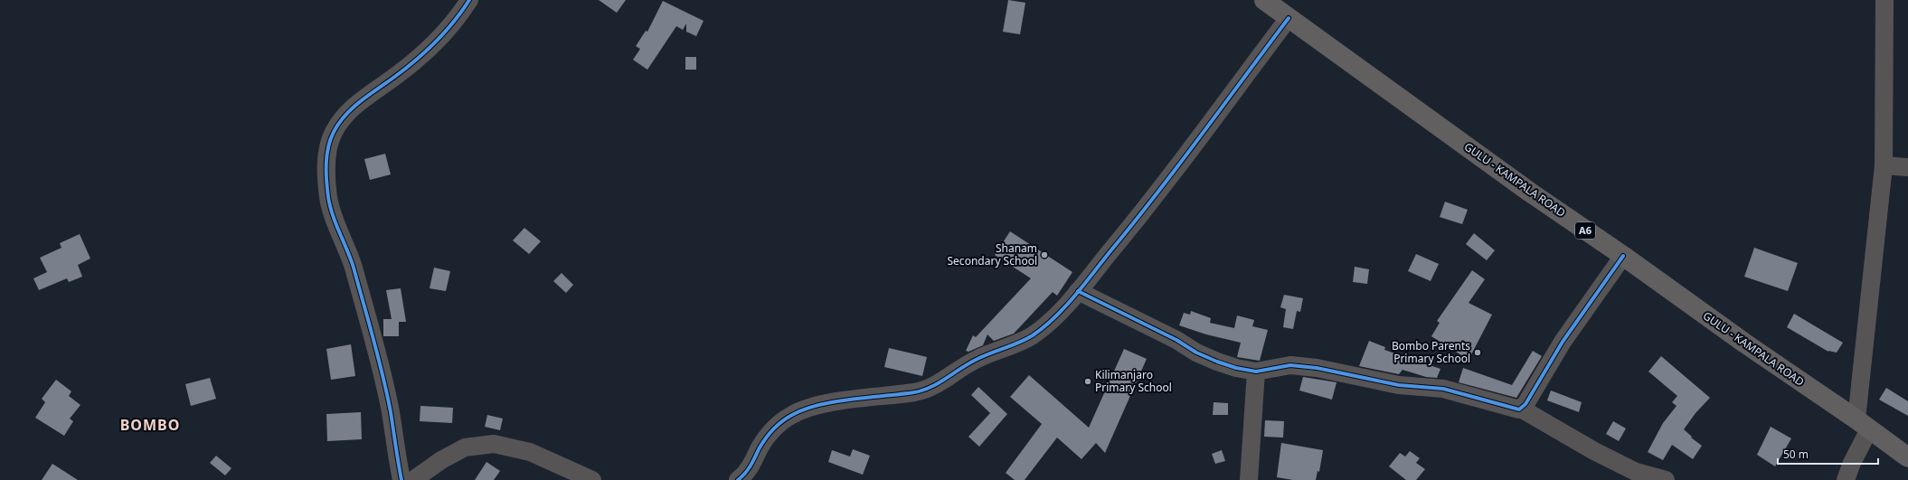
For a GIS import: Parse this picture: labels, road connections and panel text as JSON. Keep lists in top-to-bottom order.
{
  "streets": {
    "main road": ["GULU - KAMPALA ROAD", "A6"]
  },
  "districts": ["BOMBO"],
  "places": ["Shanam Secondary School", "Bombo Parents Primary School", "Kilimanjaro Primary School"],
  "scale_bar": "50 m"
}
